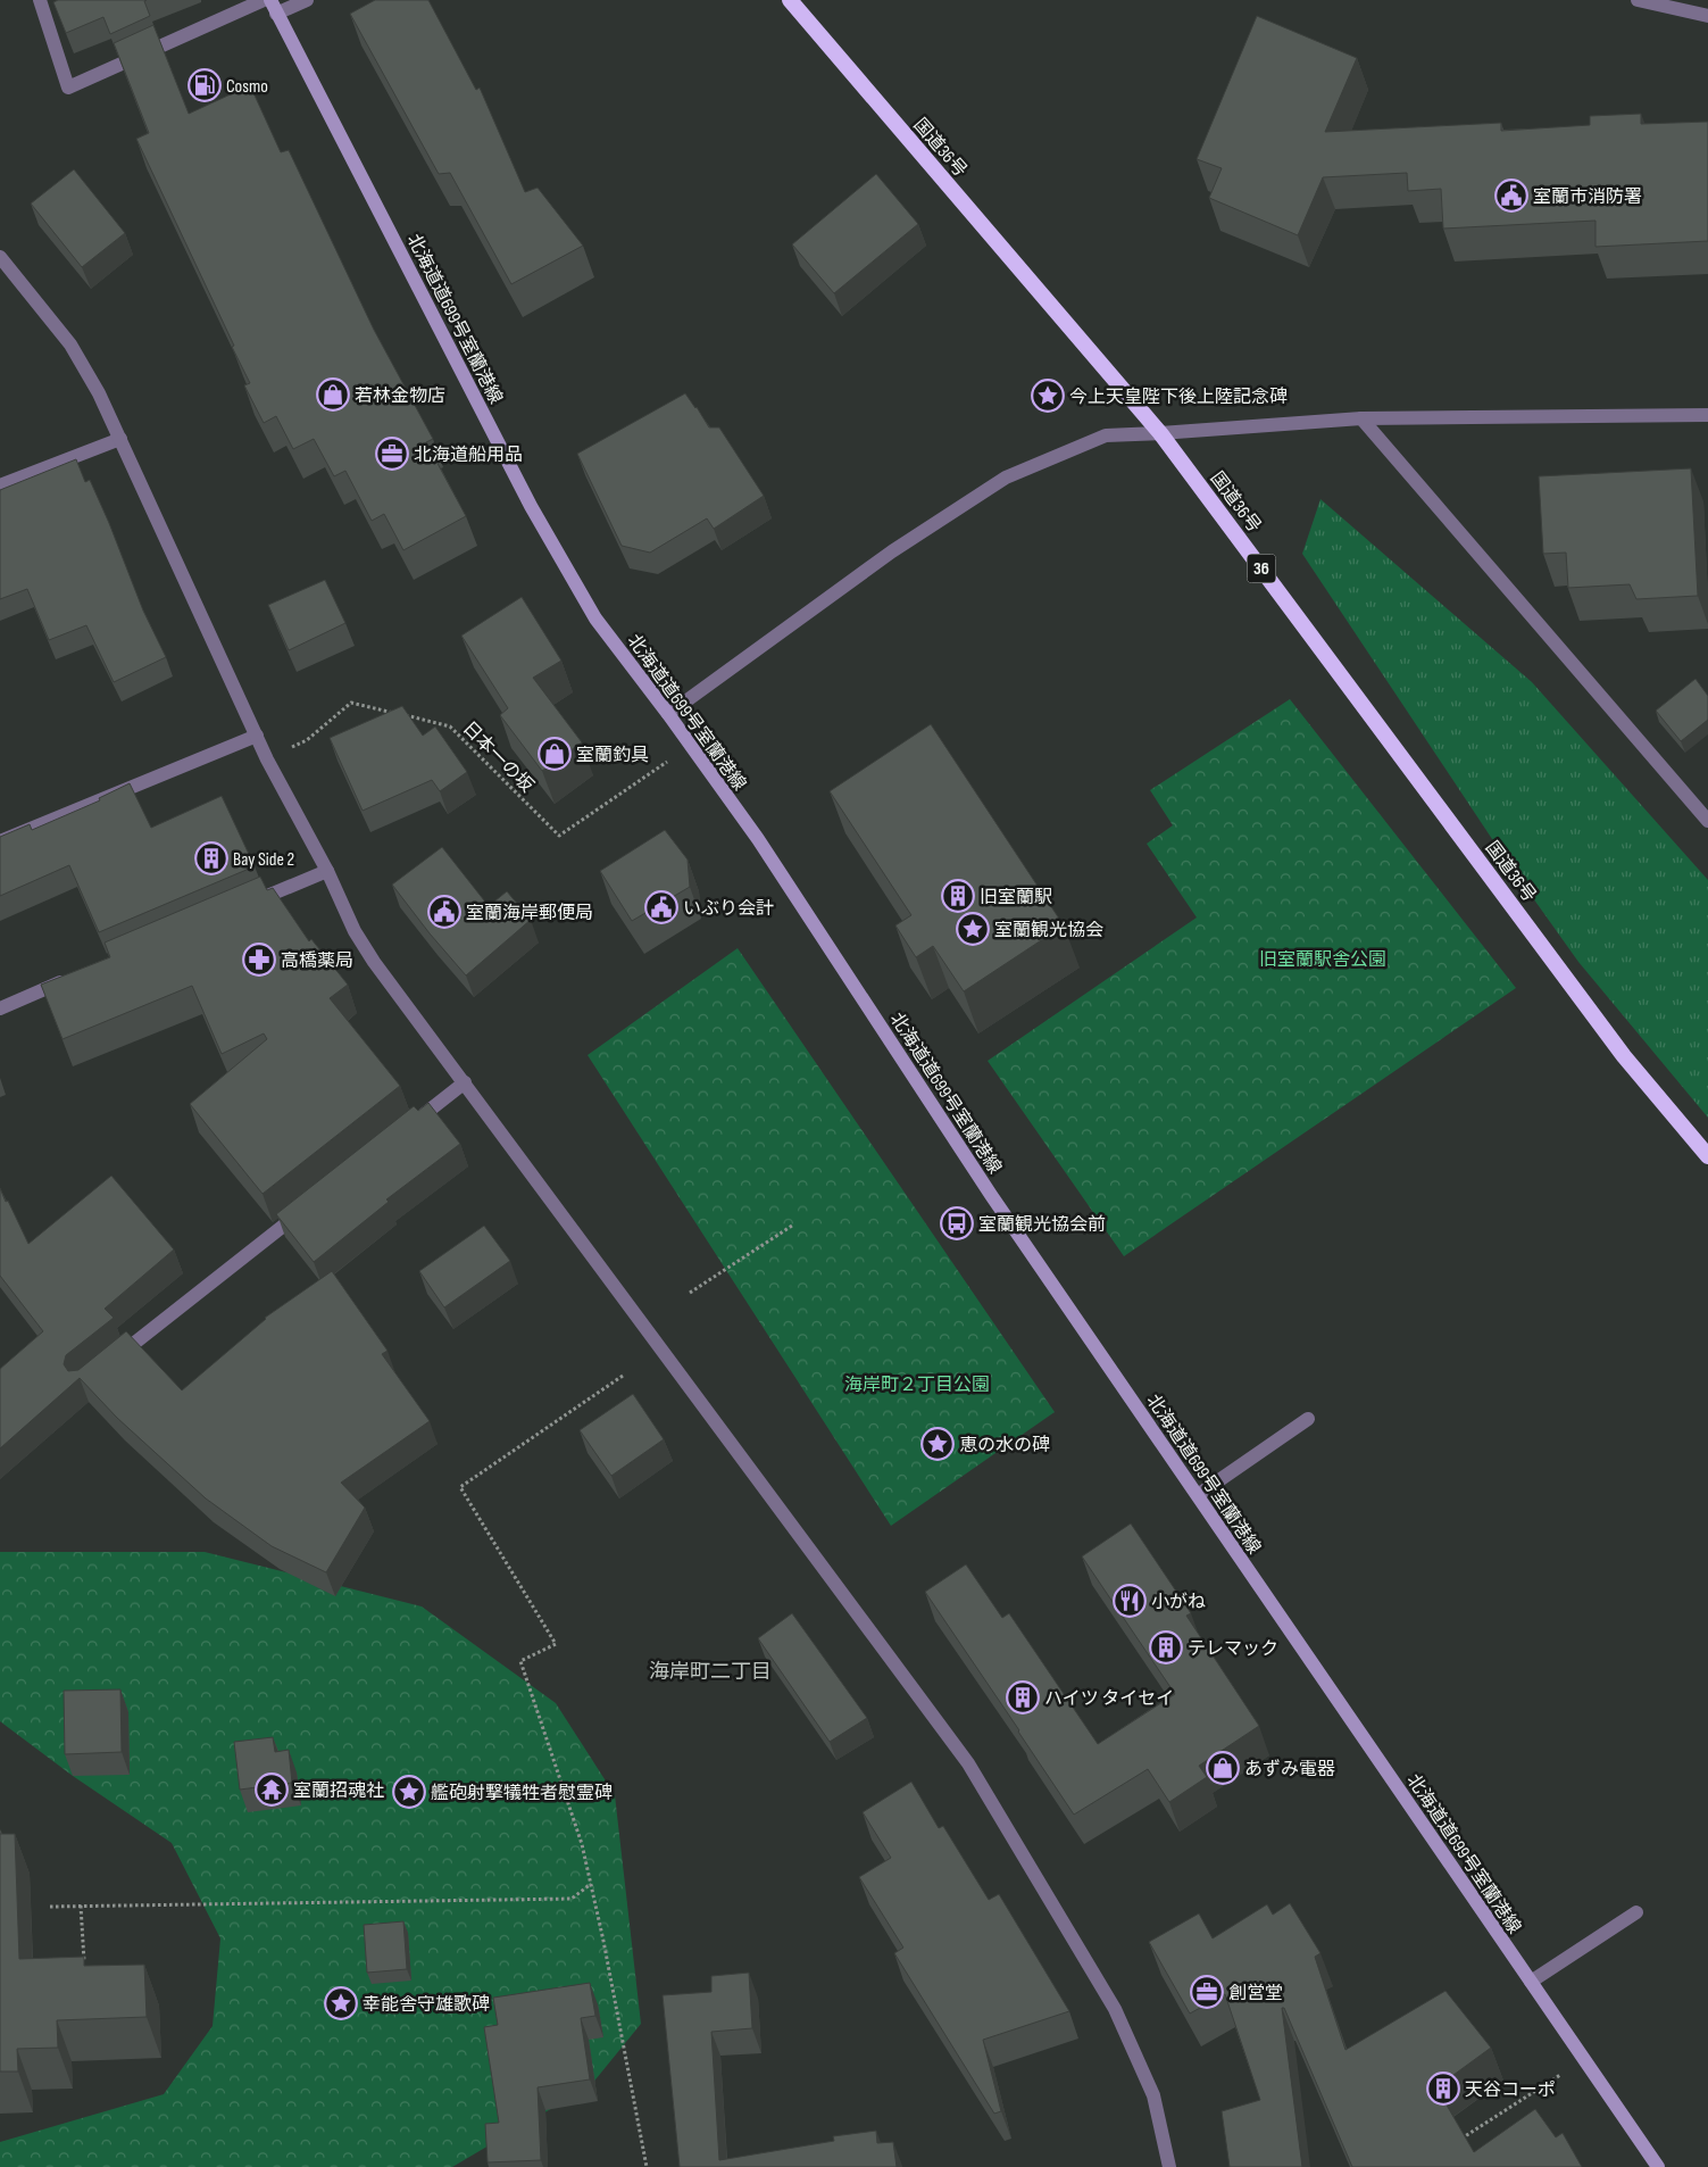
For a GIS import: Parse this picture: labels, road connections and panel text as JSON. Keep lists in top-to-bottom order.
{
  "streets": {
    "highway": ["国道36号", "36"],
    "main road": ["北海道道699号室蘭港線"],
    "path": ["日本一の坂"]
  },
  "crossings": [
    ["北海道道699号室蘭港線", "日本一の坂"]
  ],
  "districts": ["海岸町二丁目"],
  "parks": ["旧室蘭駅舎公園", "海岸町２丁目公園"],
  "places": {
    "fuel station": ["Cosmo"],
    "public building": ["室蘭市消防署", "いぶり会計", "室蘭海岸郵便局"],
    "shop": ["若林金物店", "室蘭釣具", "あずみ電器"],
    "place": [
      "今上天皇陛下後上陸記念碑",
      "室蘭観光協会",
      "恵の水の碑",
      "艦砲射撃犠牲者慰霊碑",
      "幸能舎守雄歌碑"
    ],
    "office": ["北海道船用品", "創営堂"],
    "building": [
      "Bay Side 2",
      "旧室蘭駅",
      "テレマック",
      "ハイツ タイセイ",
      "天谷コーポ"
    ],
    "pharmacy": ["高橋薬局"],
    "bus stop": ["室蘭観光協会前"],
    "restaurant": ["小がね"],
    "temple": ["室蘭招魂社"]
  }
}
